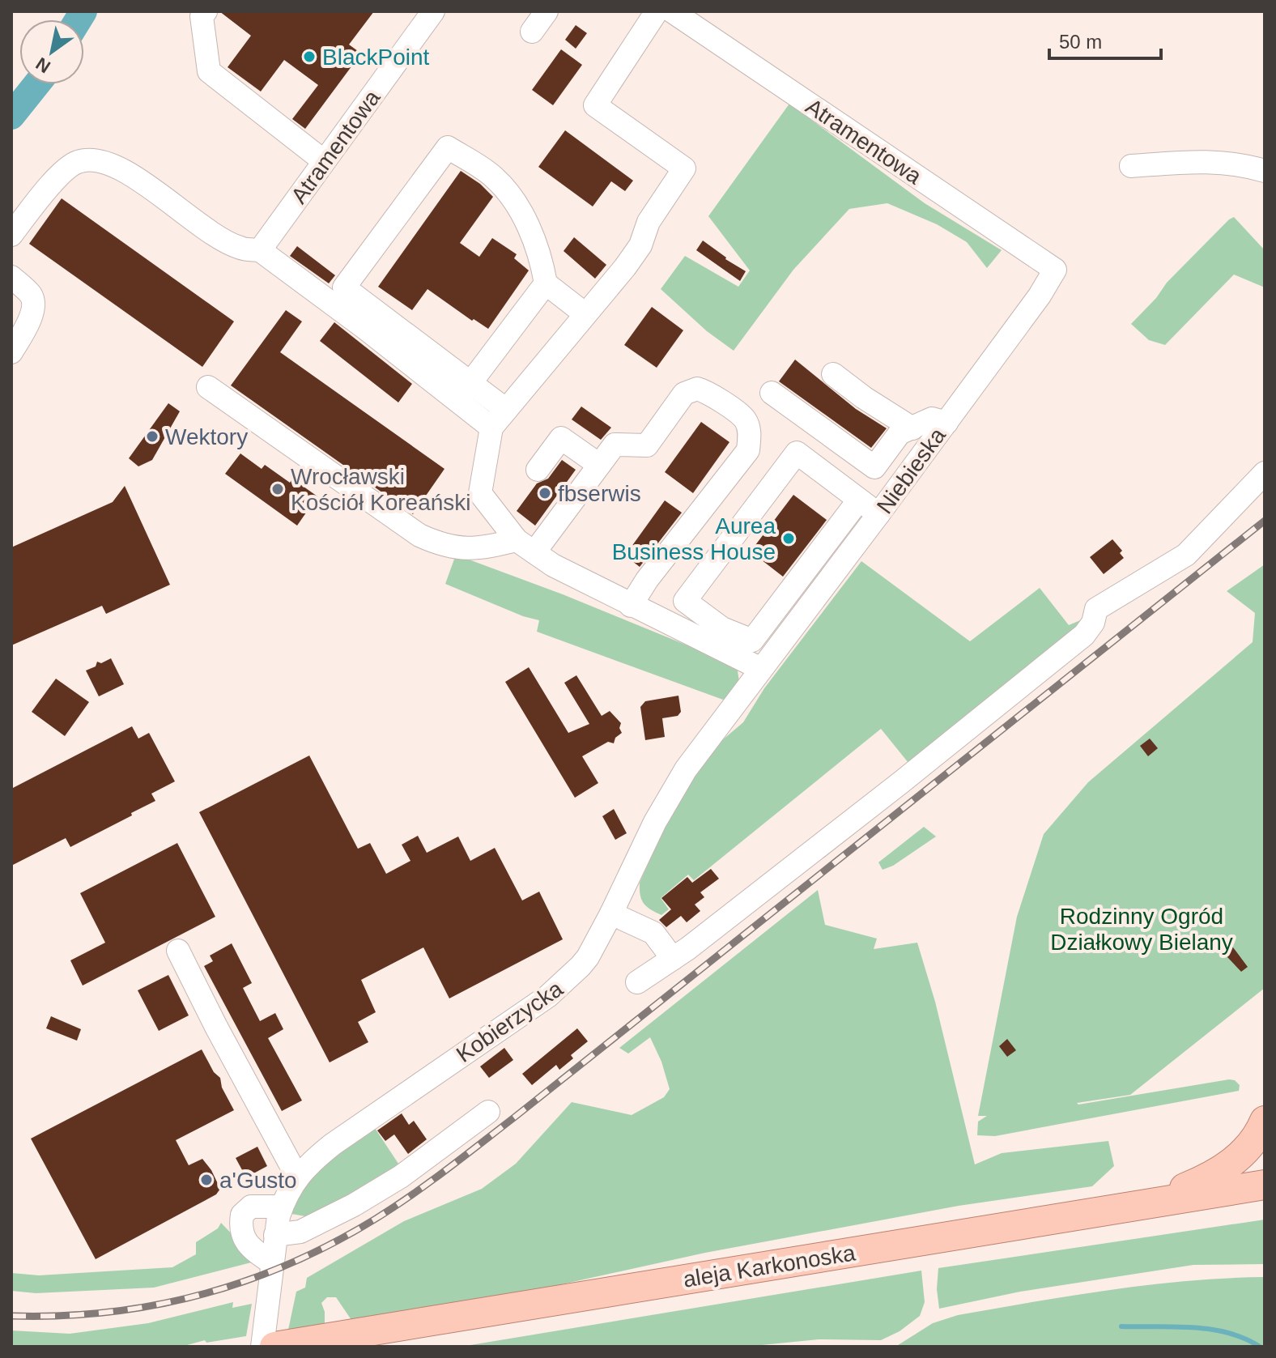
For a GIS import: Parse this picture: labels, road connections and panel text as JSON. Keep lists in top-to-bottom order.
{
  "streets": {
    "main road": ["aleja Karkonoska"],
    "street": ["Atramentowa", "Niebieska", "Kobierzycka"]
  },
  "crossings": [
    ["Atramentowa", "Niebieska"],
    ["Niebieska", "Kobierzycka"]
  ],
  "parks": ["Rodzinny Ogród Działkowy Bielany"],
  "places": [
    "BlackPoint",
    "Wektory",
    "Wrocławski Kościół Koreański",
    "fbserwis",
    "Aurea Business House",
    "a'Gusto"
  ],
  "scale_bar": "50 m",
  "north": "bottom left"
}
